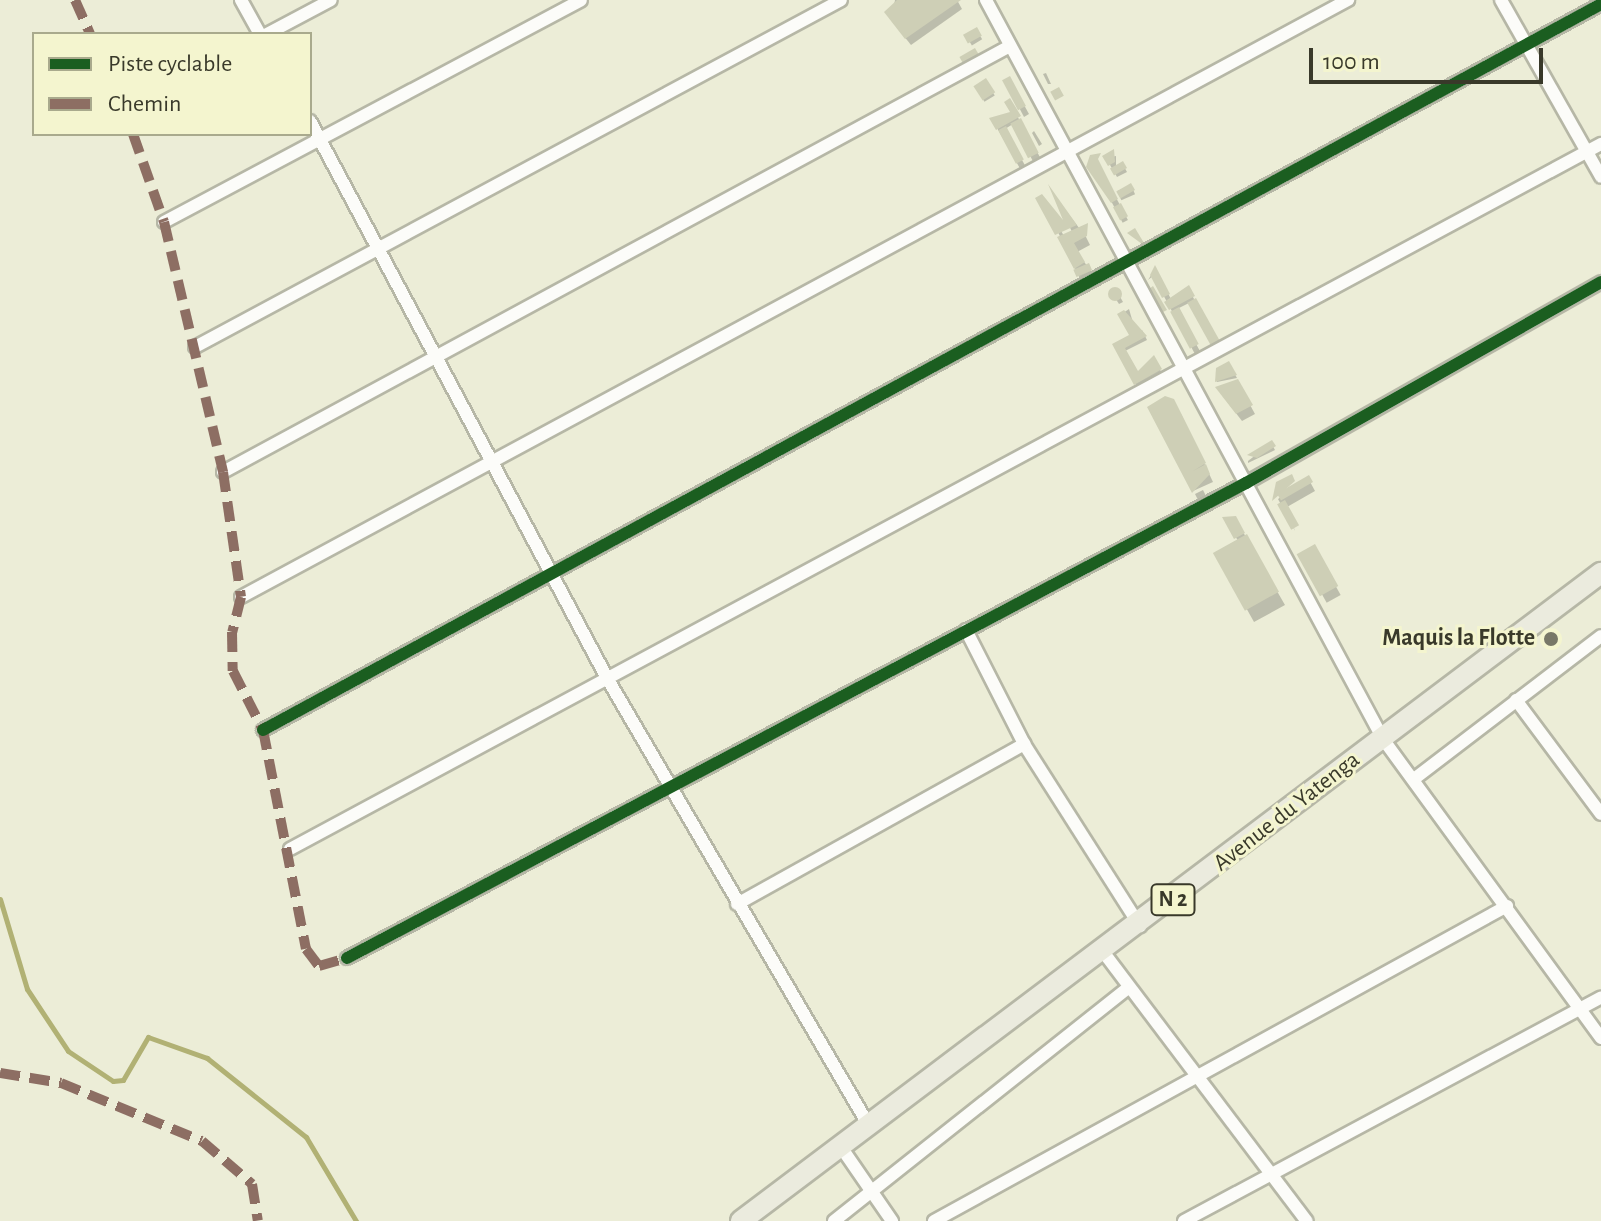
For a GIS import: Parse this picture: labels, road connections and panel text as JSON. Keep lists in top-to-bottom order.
{
  "streets": {
    "main road": ["Avenue du Yatenga", "N 2"]
  },
  "places": ["Maquis la Flotte"],
  "legend": ["Piste cyclable", "Chemin"],
  "scale_bar": "100 m"
}
